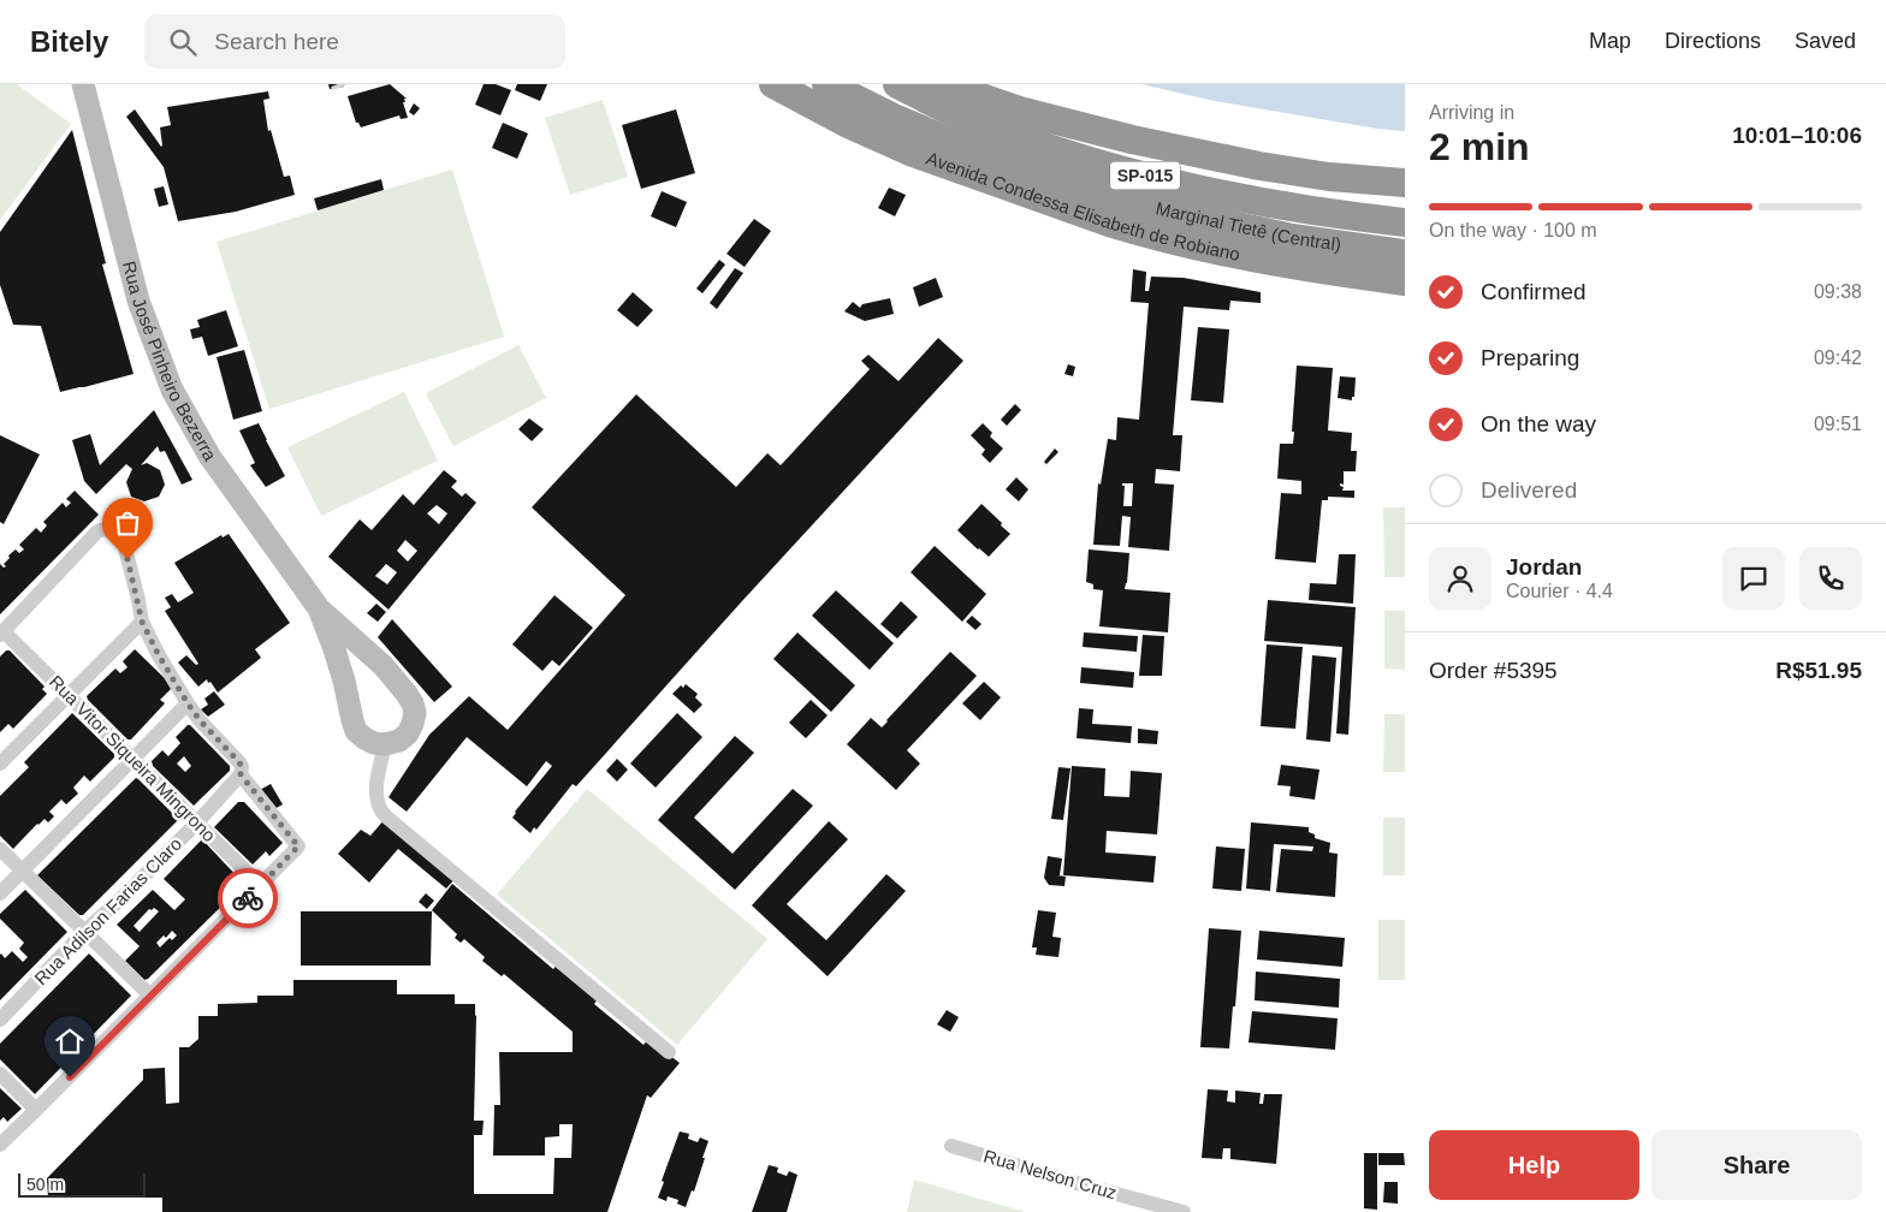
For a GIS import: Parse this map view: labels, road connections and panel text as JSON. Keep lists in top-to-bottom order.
{
  "streets": {
    "highway": ["SP-015", "Avenida Condessa Elisabeth de Robiano", "Marginal Tietê (Central)"],
    "street": [
      "Rua José Pinheiro Bezerra",
      "Rua Vitor Siqueira Mingrono",
      "Rua Adilson Farias Claro",
      "Rua Nelson Cruz"
    ]
  },
  "crossings": [
    ["Rua Vitor Siqueira Mingrono", "Rua Adilson Farias Claro"]
  ],
  "scale_bar": "50 m",
  "page": {
    "header": "Bitely",
    "search": "Search here",
    "nav": ["Map", "Directions", "Saved"],
    "heading": ["2 min", "Arriving in", "10:01–10:06"],
    "panel": [
      "Jordan",
      "Courier · 4.4",
      "Order #5395",
      "R$51.95"
    ],
    "bar": "On the way · 100 m",
    "list": [
      ["Confirmed", "09:38"],
      ["Preparing", "09:42"],
      ["On the way", "09:51"],
      "Delivered"
    ],
    "buttons": ["Help", "Share"],
    "scale": "50 m"
  }
}
